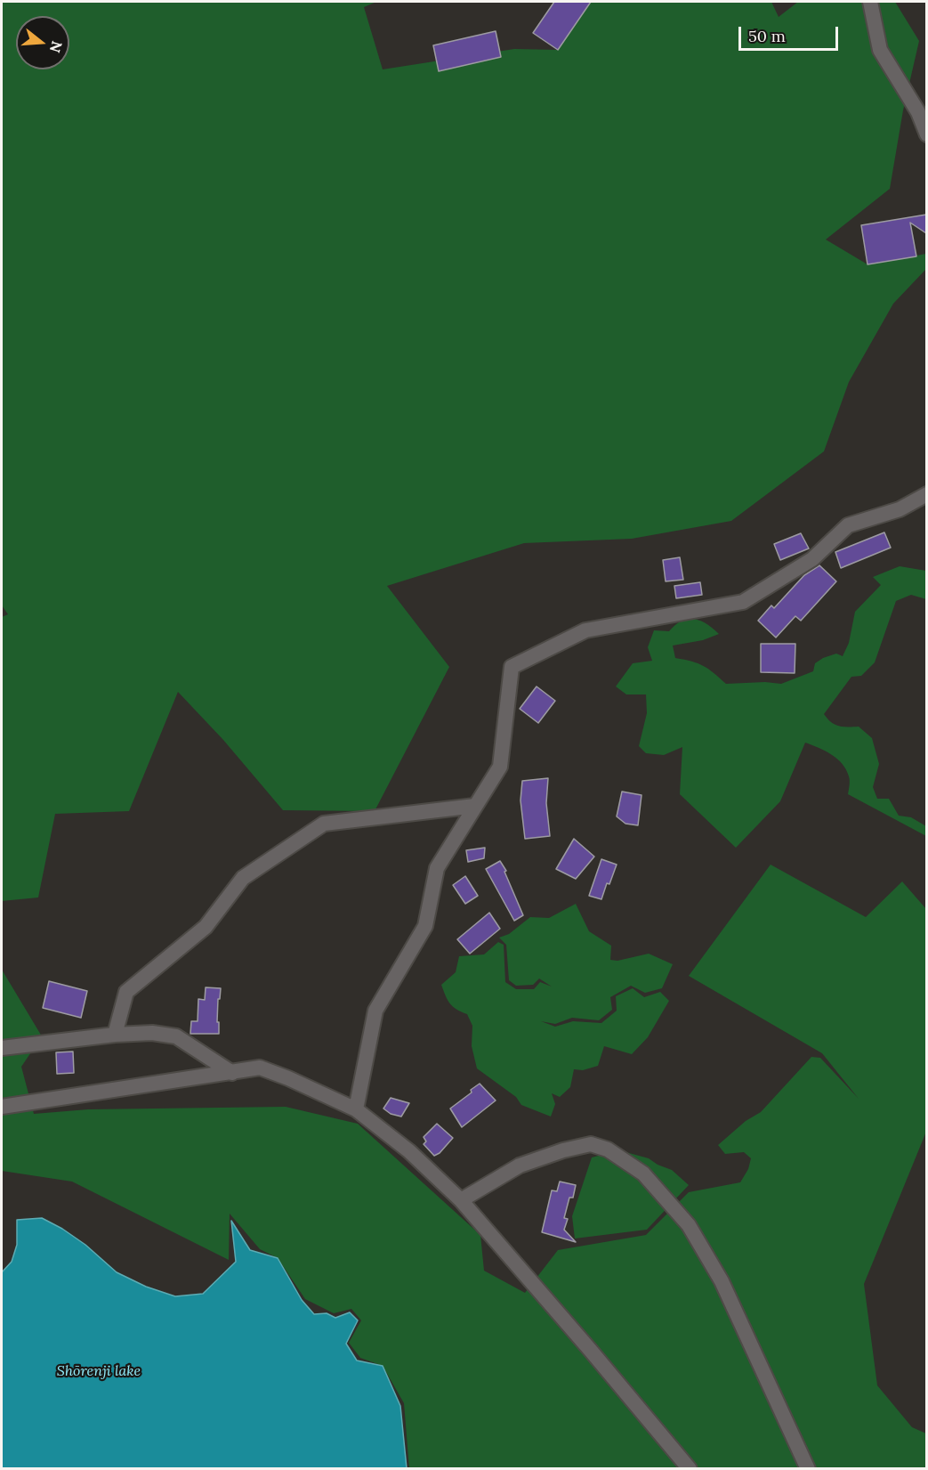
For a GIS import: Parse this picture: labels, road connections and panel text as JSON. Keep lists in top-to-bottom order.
{
  "water": ["Shōrenji lake"],
  "scale_bar": "50 m",
  "north": "right"
}
